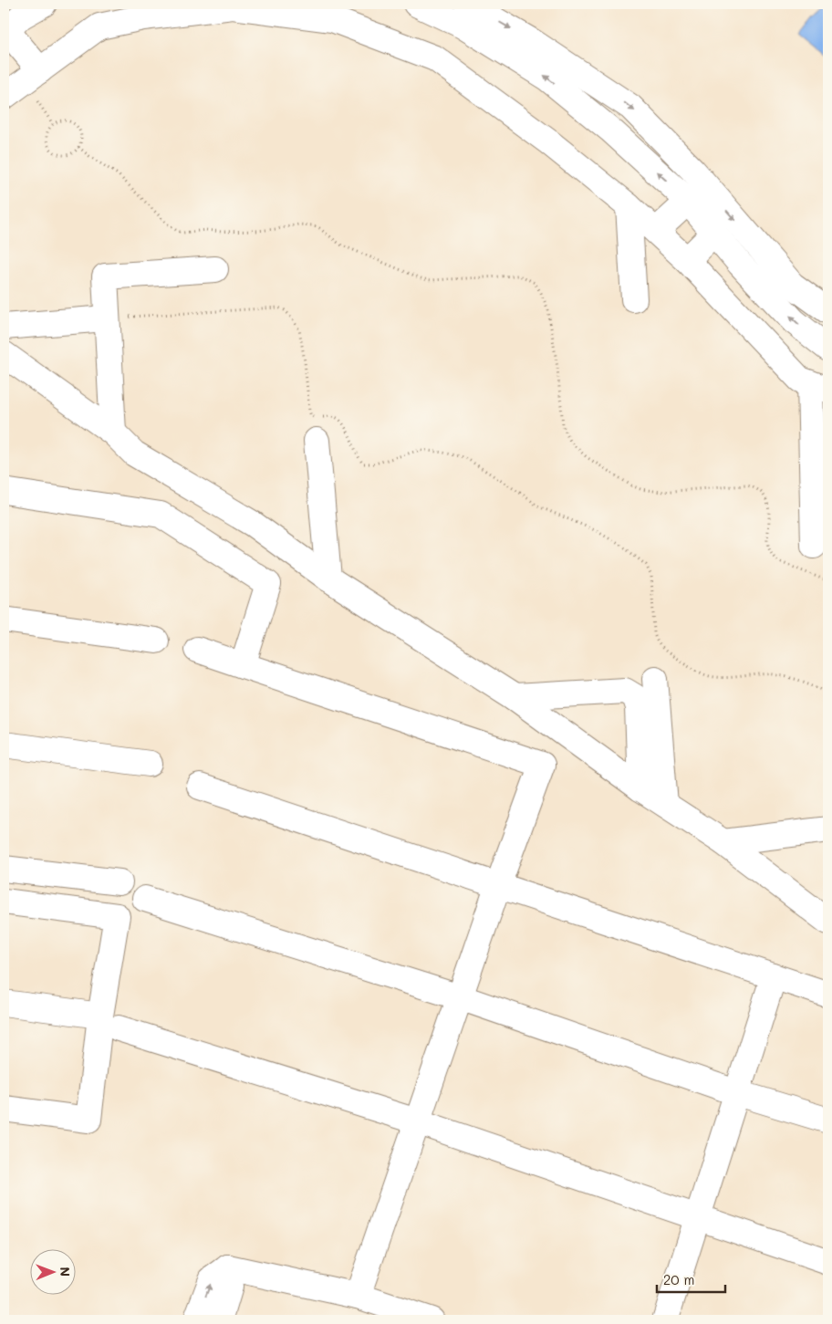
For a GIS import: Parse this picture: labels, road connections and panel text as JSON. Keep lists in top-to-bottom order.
{
  "scale_bar": "20 m",
  "north": "right"
}
